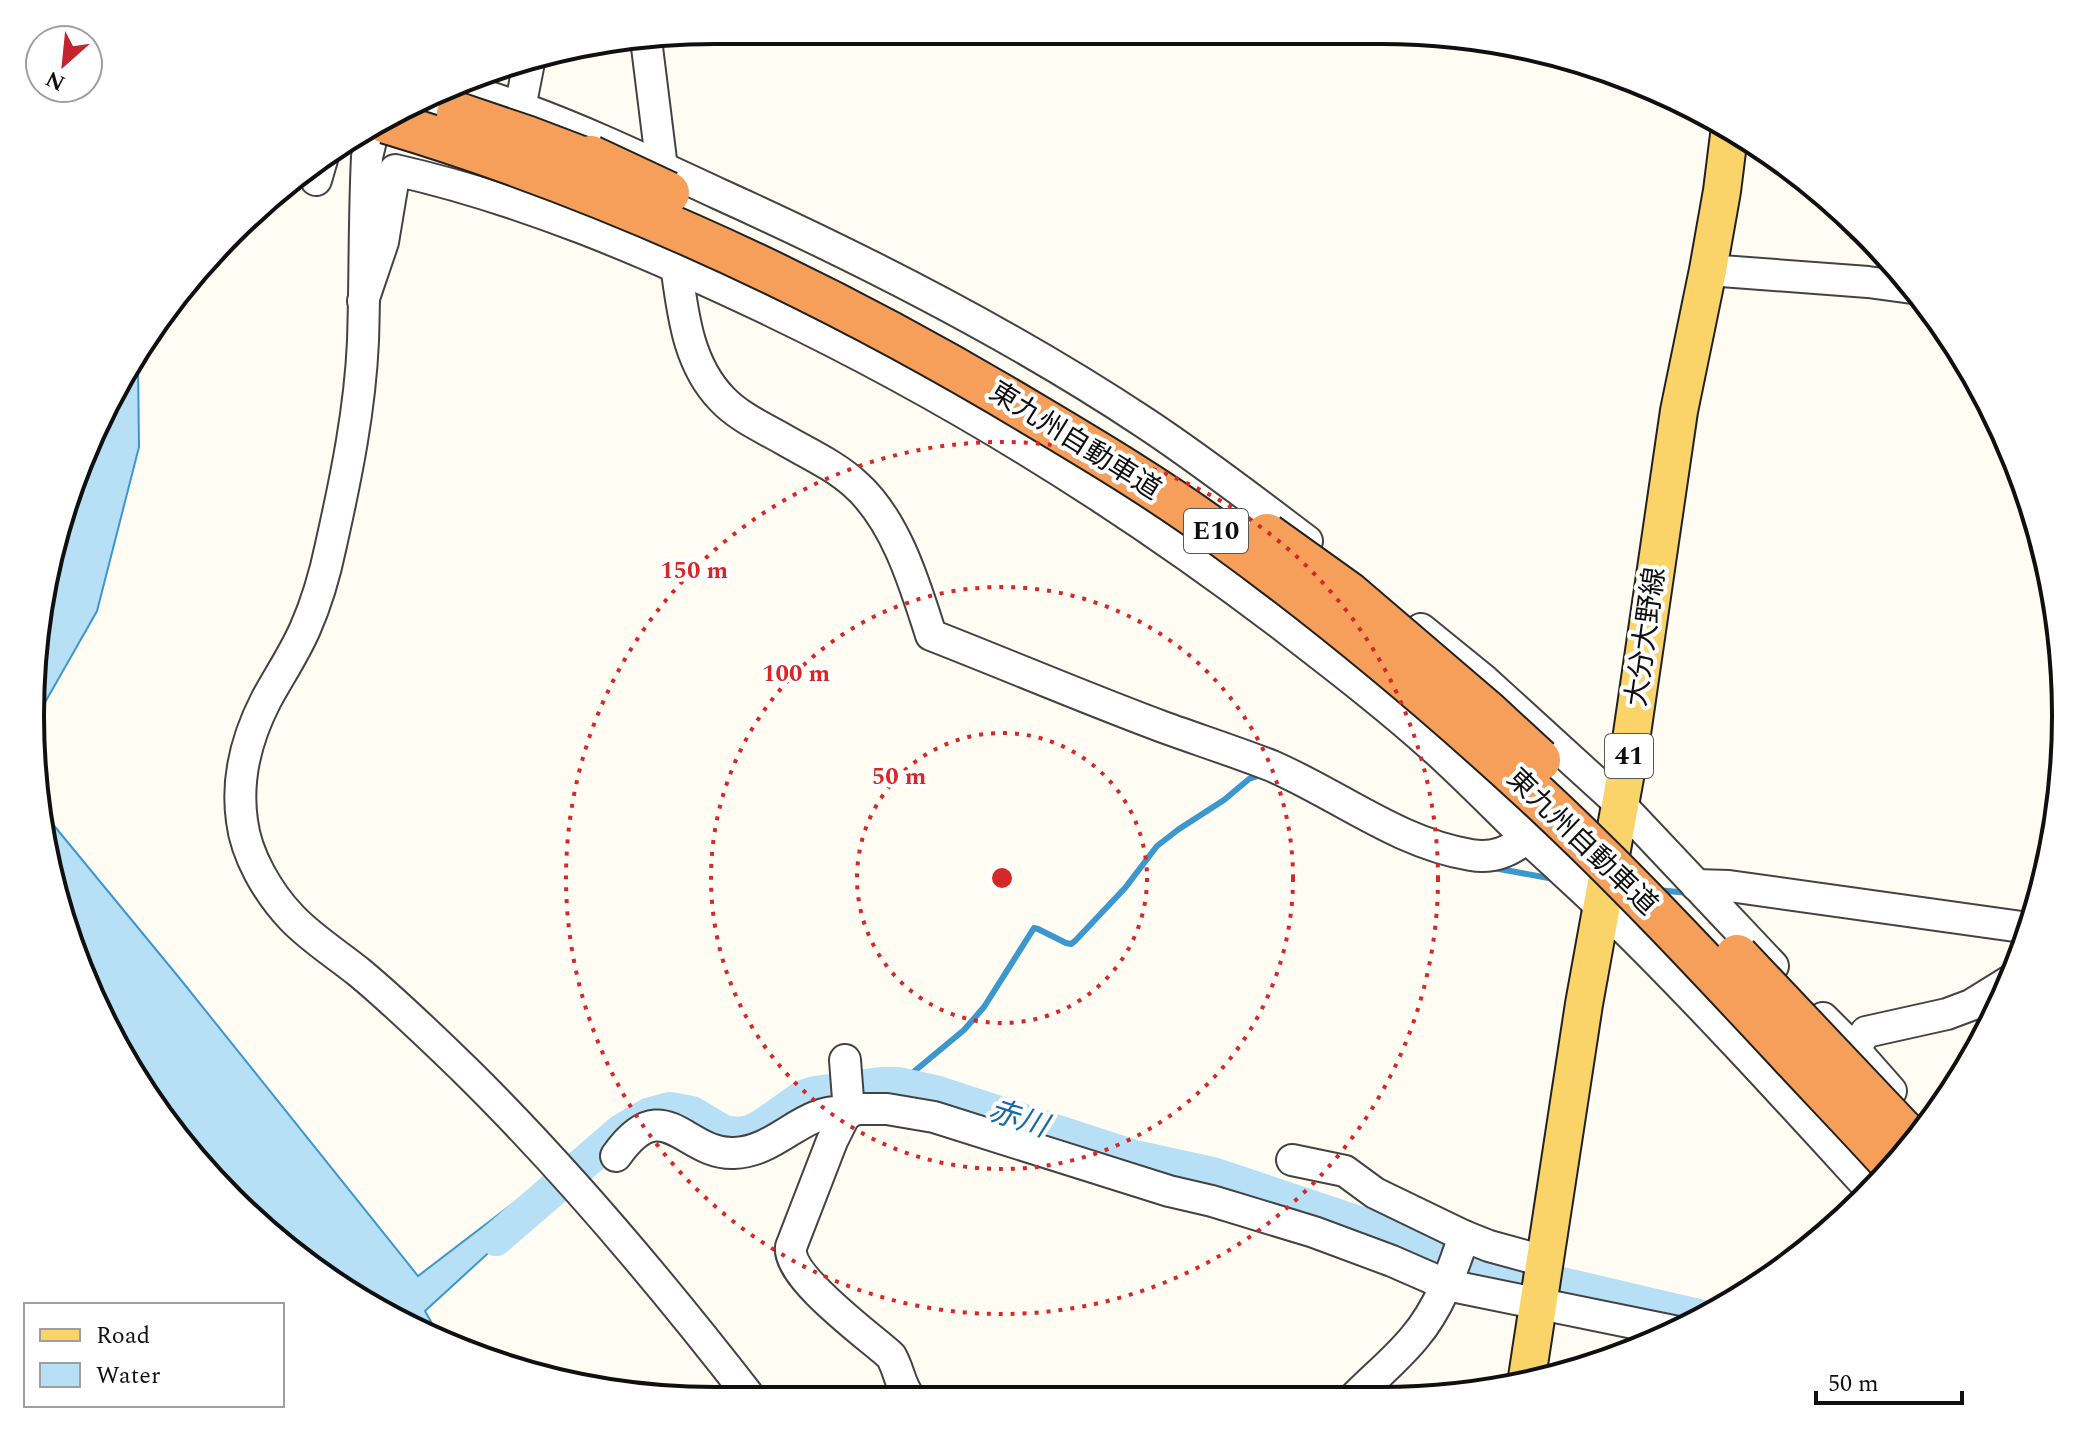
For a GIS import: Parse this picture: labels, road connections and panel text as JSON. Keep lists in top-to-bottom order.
{
  "streets": {
    "highway": ["東九州自動車道", "E10"],
    "main road": ["大分大野線", "41"]
  },
  "water": ["赤川"],
  "legend": ["Road", "Water"],
  "scale_bar": "50 m",
  "north": "bottom left",
  "rings": ["150 m", "100 m", "50 m"]
}
